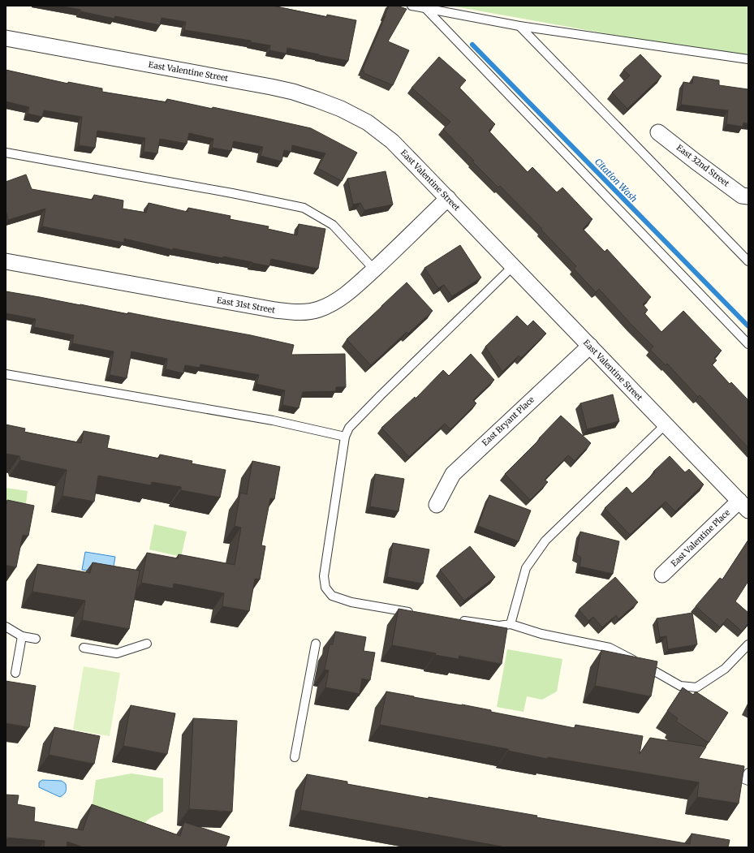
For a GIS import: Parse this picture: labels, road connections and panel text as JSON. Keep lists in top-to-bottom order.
{
  "streets": {
    "street": [
      "East Valentine Street",
      "East 32nd Street",
      "East 31st Street",
      "East Bryant Place",
      "East Valentine Place"
    ]
  },
  "crossings": [
    ["East Valentine Street", "East 31st Street"],
    ["East Valentine Street", "East Bryant Place"],
    ["East Valentine Street", "East Valentine Place"]
  ],
  "water": ["Citation Wash"]
}
